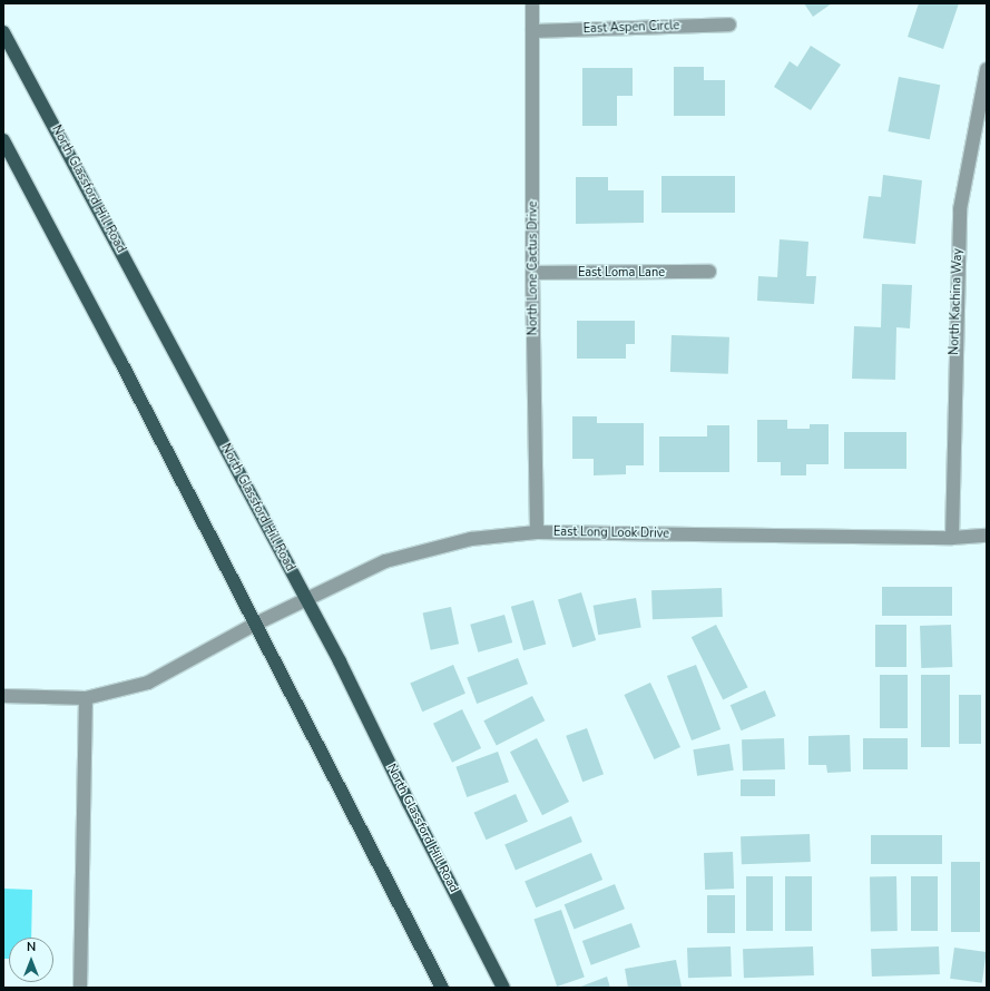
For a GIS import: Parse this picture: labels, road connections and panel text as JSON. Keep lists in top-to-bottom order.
{
  "streets": {
    "main road": ["North Glassford Hill Road"],
    "street": [
      "East Aspen Circle",
      "North Lone Cactus Drive",
      "East Loma Lane",
      "North Kachina Way",
      "East Long Look Drive"
    ]
  },
  "crossings": [
    ["East Aspen Circle", "North Lone Cactus Drive"],
    ["North Glassford Hill Road", "East Long Look Drive"],
    ["North Lone Cactus Drive", "East Loma Lane"],
    ["North Lone Cactus Drive", "East Long Look Drive"],
    ["North Kachina Way", "East Long Look Drive"]
  ],
  "north": "top"
}
